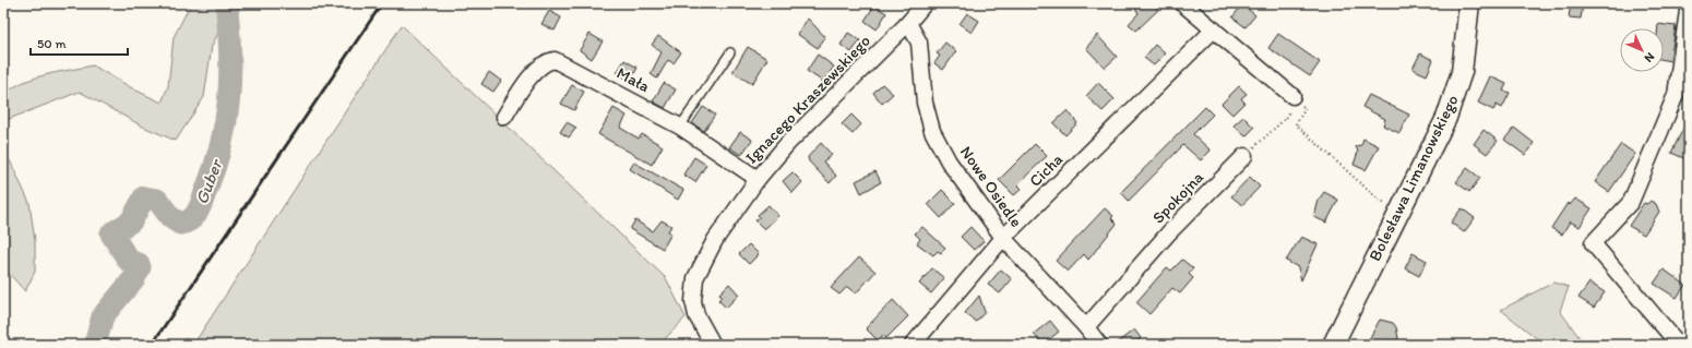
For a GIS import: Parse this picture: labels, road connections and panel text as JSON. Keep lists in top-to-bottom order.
{
  "streets": {
    "street": [
      "Mała",
      "Ignacego Kraszewskiego",
      "Cicha",
      "Bolesława Limanowskiego",
      "Nowe Osiedle",
      "Spokojna"
    ]
  },
  "crossings": [
    ["Mała", "Ignacego Kraszewskiego"],
    ["Ignacego Kraszewskiego", "Nowe Osiedle"],
    ["Cicha", "Nowe Osiedle"],
    ["Nowe Osiedle", "Spokojna"]
  ],
  "water": ["Guber"],
  "scale_bar": "50 m",
  "north": "bottom right"
}
